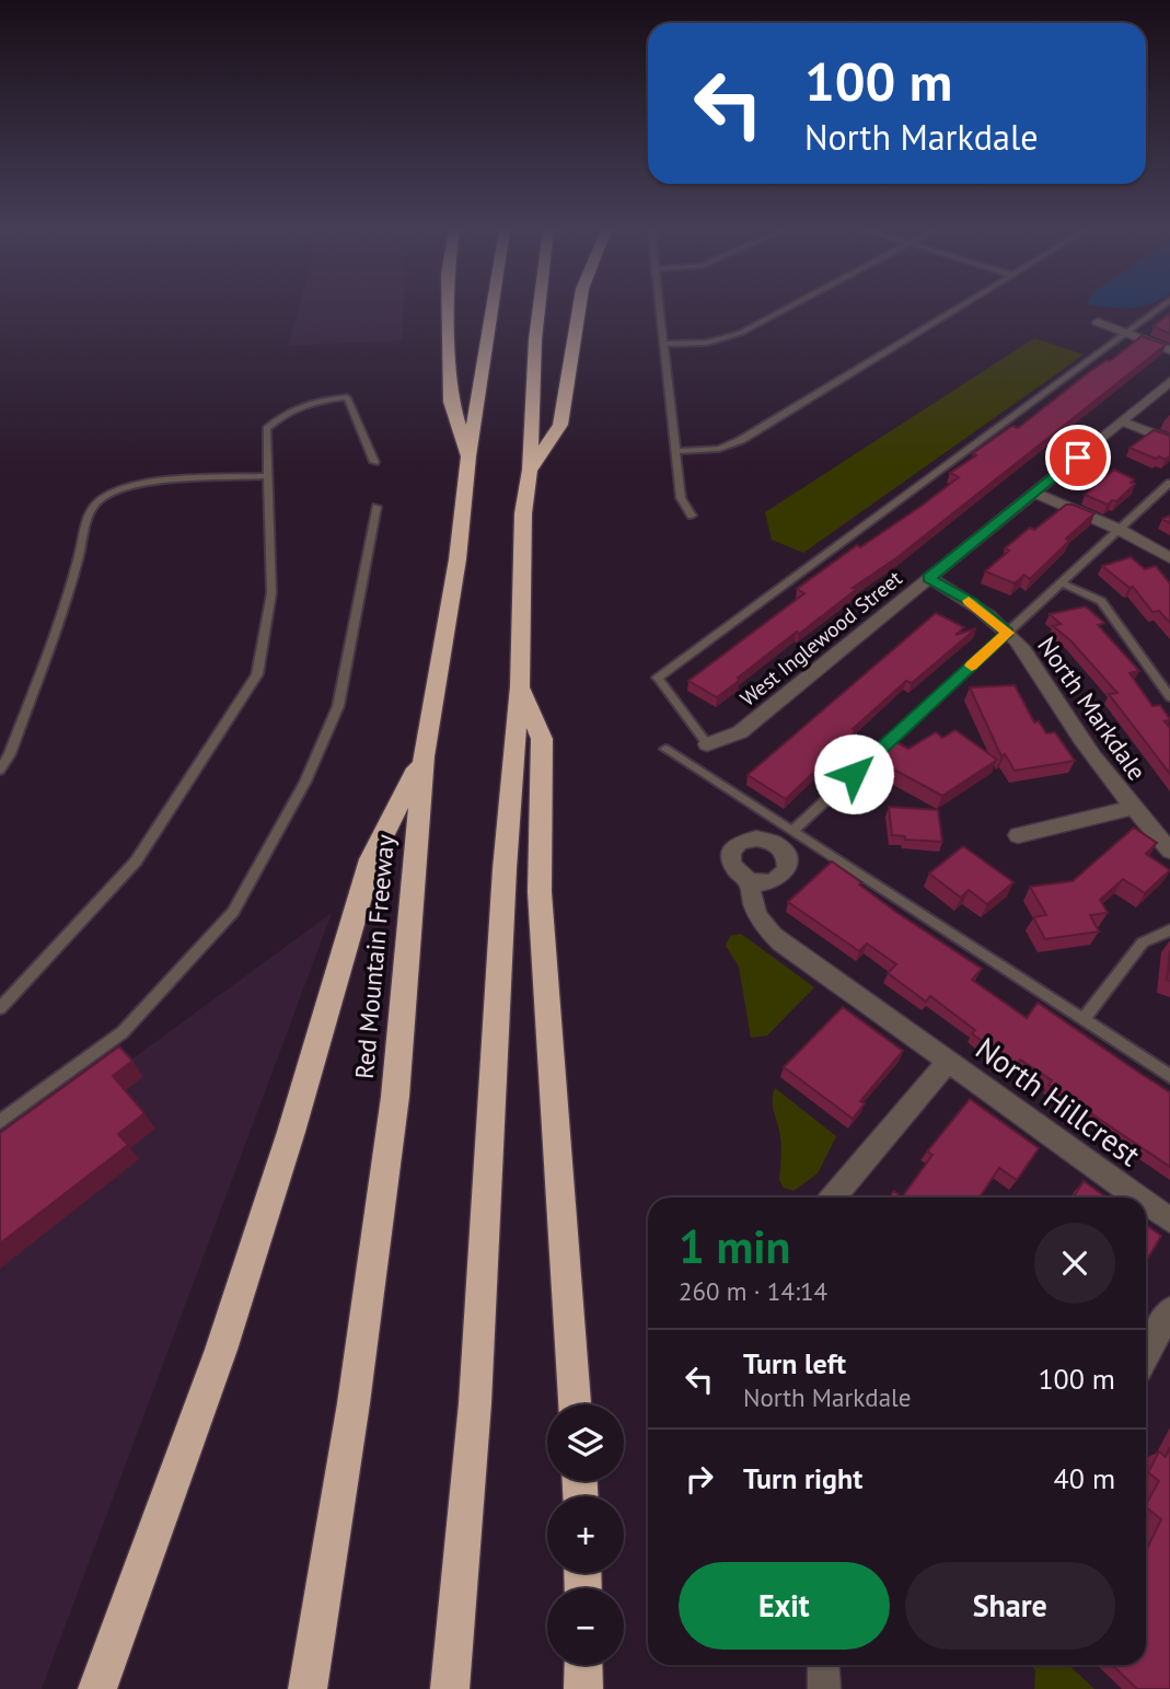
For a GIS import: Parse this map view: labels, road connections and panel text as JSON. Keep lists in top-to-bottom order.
{
  "streets": {
    "highway": ["Red Mountain Freeway"],
    "street": ["West Inglewood Street", "North Markdale", "North Hillcrest"]
  },
  "crossings": [
    ["West Inglewood Street", "North Markdale"]
  ],
  "page": {
    "turn": ["100 m", "North Markdale"],
    "heading": ["1 min", "260 m · 14:14"],
    "list": [
      {
        "name": "Turn left",
        "note": "North Markdale",
        "value": "100 m"
      },
      {
        "name": "Turn right",
        "value": "40 m"
      }
    ],
    "map_buttons": ["+", "−"],
    "buttons": ["Exit", "Share"]
  }
}
